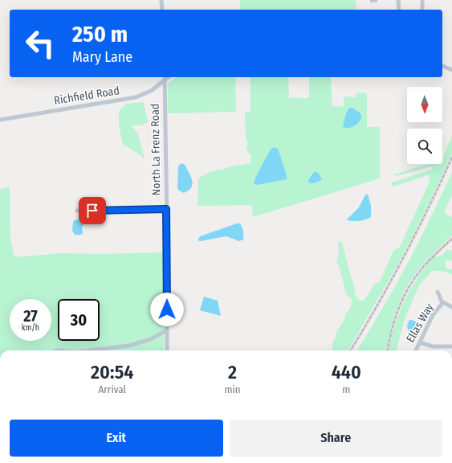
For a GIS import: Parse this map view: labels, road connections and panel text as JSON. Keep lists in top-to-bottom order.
{
  "streets": {
    "street": ["Richfield Road", "North La Frenz Road", "Ellas Way"]
  },
  "crossings": [
    ["Richfield Road", "North La Frenz Road"]
  ],
  "north": "bottom",
  "page": {
    "turn": ["250 m", "Mary Lane"],
    "speed": "27 km/h",
    "limit": "30",
    "eta": [
      "20:54",
      "Arrival",
      "2",
      "min",
      "440",
      "m"
    ],
    "buttons": ["Exit", "Share"]
  }
}
